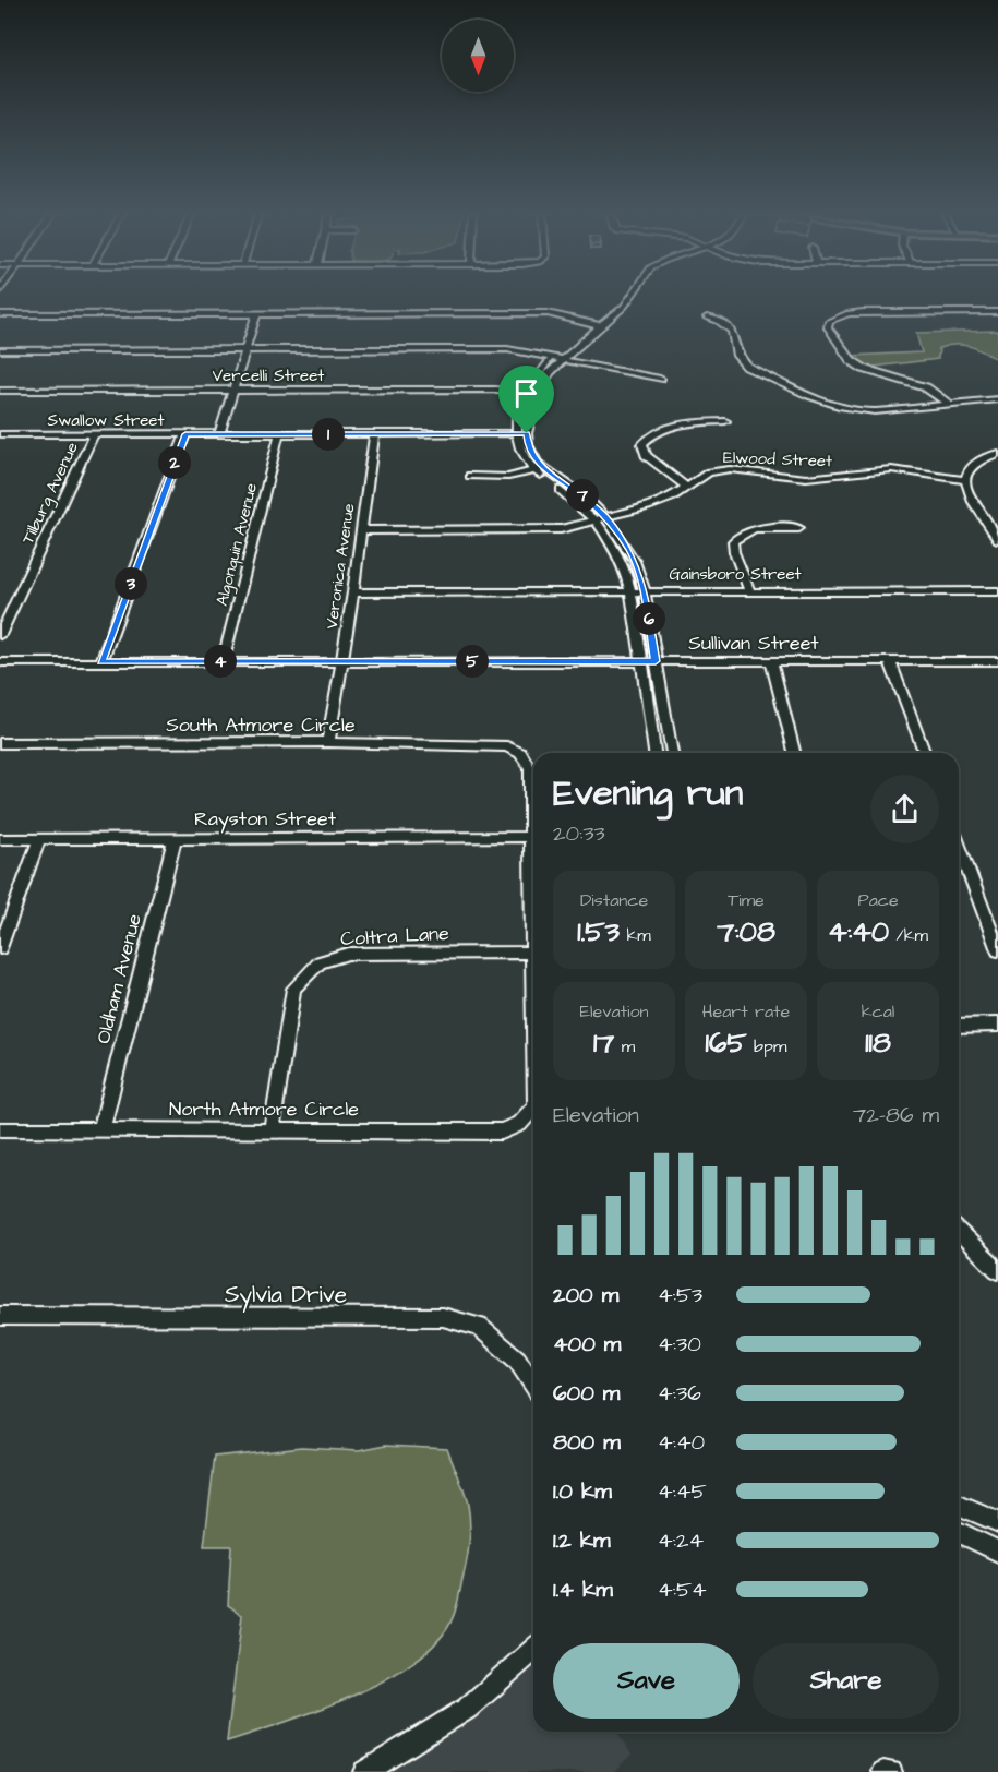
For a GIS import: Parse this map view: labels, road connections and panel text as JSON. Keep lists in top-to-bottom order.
{
  "streets": {
    "street": [
      "Vercelli Street",
      "Swallow Street",
      "Elwood Street",
      "Tilburg Avenue",
      "Algonquin Avenue",
      "Veronica Avenue",
      "Gainsboro Street",
      "Sullivan Street",
      "South Atmore Circle",
      "Rayston Street",
      "Coltra Lane",
      "Oldham Avenue",
      "North Atmore Circle",
      "Sylvia Drive"
    ]
  },
  "crossings": [
    ["Swallow Street", "Tilburg Avenue"],
    ["Swallow Street", "Algonquin Avenue"],
    ["Swallow Street", "Veronica Avenue"],
    ["Elwood Street", "Veronica Avenue"],
    ["Algonquin Avenue", "Sullivan Street"],
    ["Veronica Avenue", "Gainsboro Street"],
    ["Veronica Avenue", "Sullivan Street"],
    ["Veronica Avenue", "South Atmore Circle"],
    ["South Atmore Circle", "Rayston Street"],
    ["Rayston Street", "Oldham Avenue"],
    ["Coltra Lane", "North Atmore Circle"],
    ["Oldham Avenue", "North Atmore Circle"]
  ],
  "north": "bottom",
  "page": {
    "pins": [
      "1",
      "2",
      "7",
      "3",
      "6",
      "4",
      "5"
    ],
    "heading": ["Evening run", "20:33"],
    "stats": [
      ["Distance", "1.53 km"],
      ["Time", "7:08"],
      ["Pace", "4:40 /km"],
      ["Elevation", "17 m"],
      ["Heart rate", "165 bpm"],
      ["kcal", "118"]
    ],
    "chart": ["Elevation", "72–86 m"],
    "list": [
      {
        "name": "200 m",
        "note": "4:53"
      },
      {
        "name": "400 m",
        "note": "4:30"
      },
      {
        "name": "600 m",
        "note": "4:36"
      },
      {
        "name": "800 m",
        "note": "4:40"
      },
      {
        "name": "1.0 km",
        "note": "4:45"
      },
      {
        "name": "1.2 km",
        "note": "4:24"
      },
      {
        "name": "1.4 km",
        "note": "4:54"
      }
    ],
    "buttons": ["Save", "Share"]
  }
}
